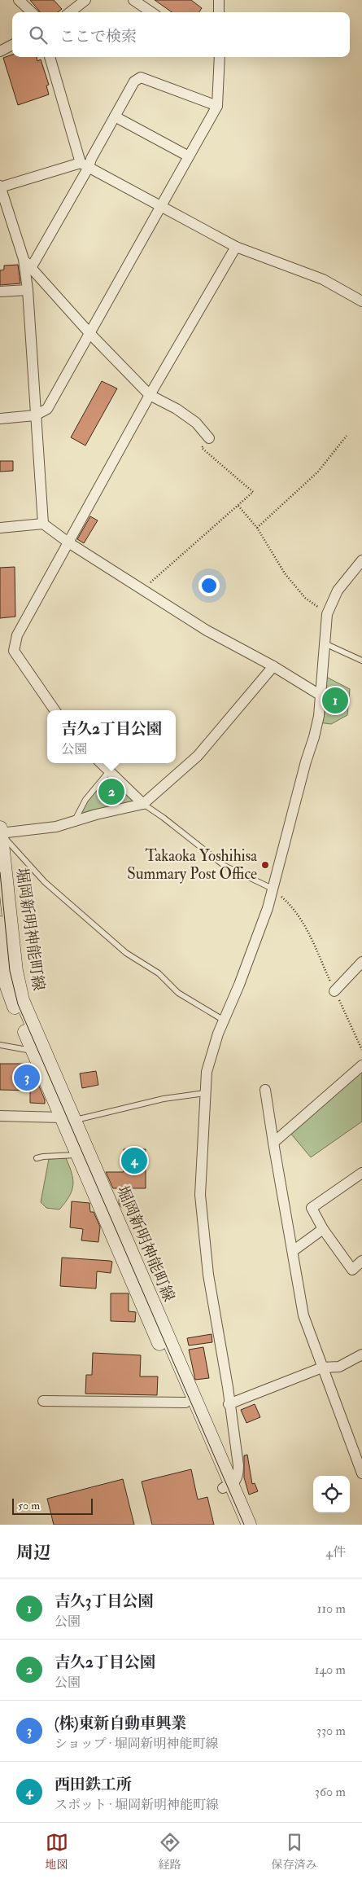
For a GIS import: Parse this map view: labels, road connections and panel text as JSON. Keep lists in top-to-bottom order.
{
  "streets": {
    "main road": ["堀岡新明神能町線"]
  },
  "places": ["Takaoka Yoshihisa Summary Post Office"],
  "scale_bar": "50 m",
  "page": {
    "search": "ここで検索",
    "pins": [
      "1",
      "2",
      "3",
      "4"
    ],
    "popup": ["吉久2丁目公園", "公園"],
    "scale": "50 m",
    "heading": ["周辺", "4件"],
    "list": [
      {
        "mark": "1",
        "name": "吉久3丁目公園",
        "note": "公園",
        "value": "110 m"
      },
      {
        "mark": "2",
        "name": "吉久2丁目公園",
        "note": "公園",
        "value": "140 m"
      },
      {
        "mark": "3",
        "name": "(株)東新自動車興業",
        "note": "ショップ · 堀岡新明神能町線",
        "value": "330 m"
      },
      {
        "mark": "4",
        "name": "西田鉄工所",
        "note": "スポット · 堀岡新明神能町線",
        "value": "360 m"
      }
    ],
    "nav": ["地図", "経路", "保存済み"]
  }
}
